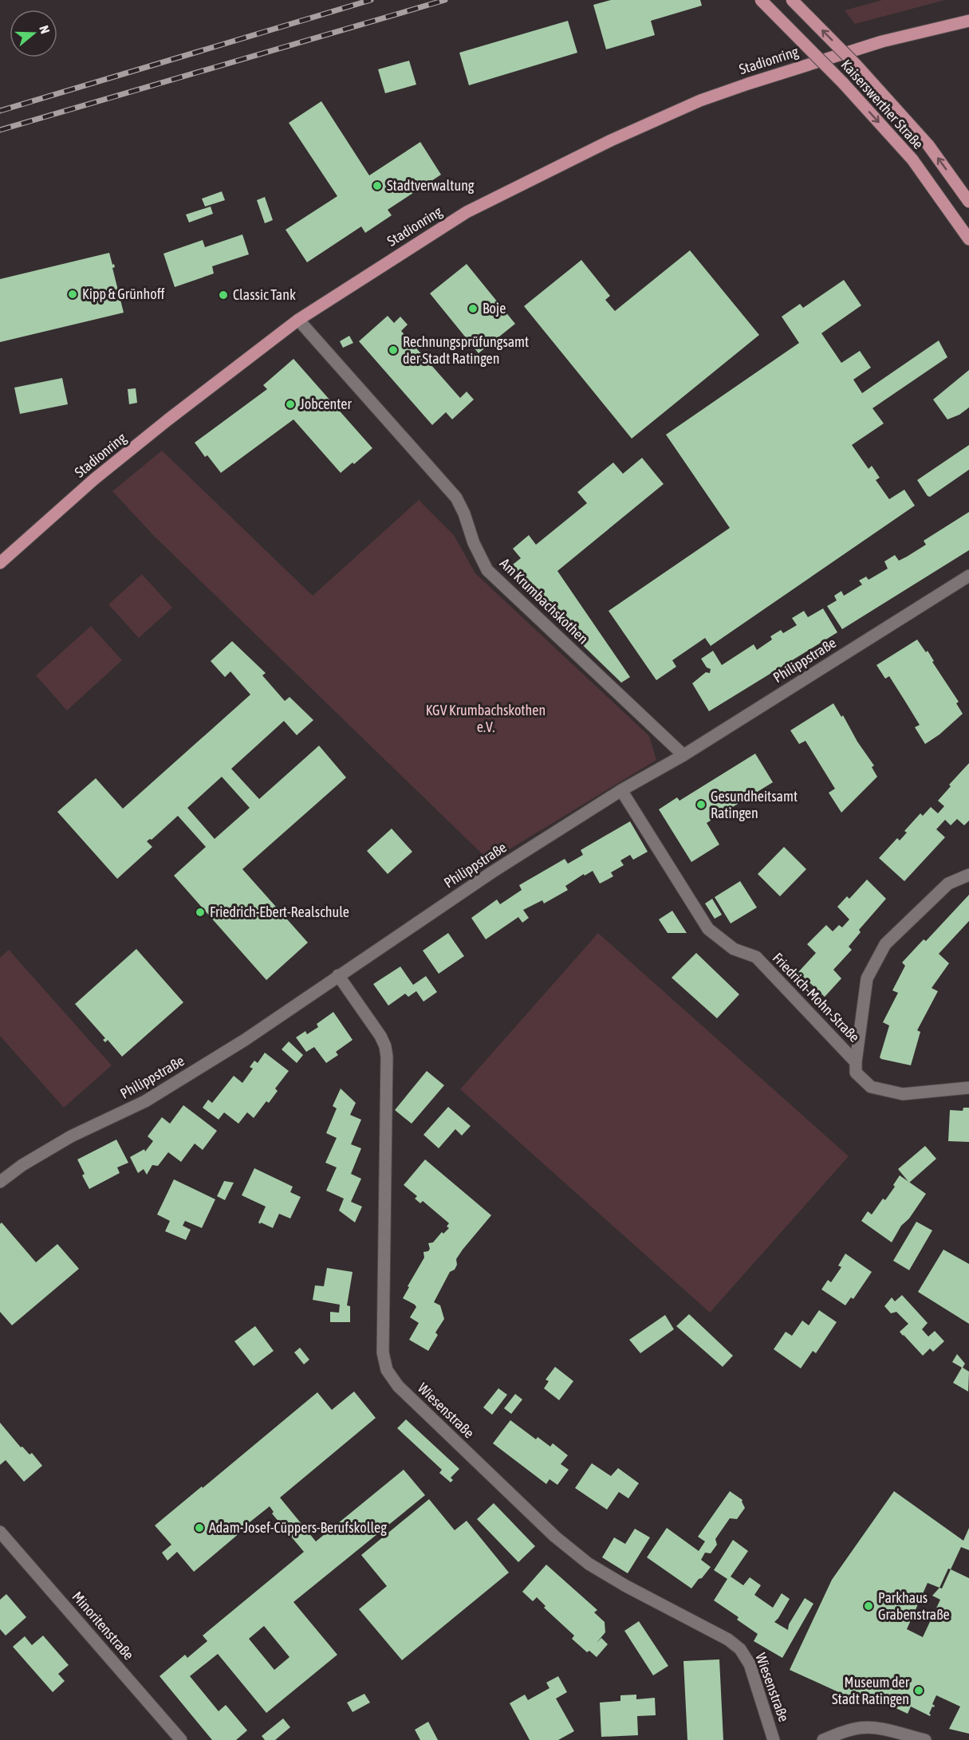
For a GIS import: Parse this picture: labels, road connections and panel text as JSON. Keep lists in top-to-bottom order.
{
  "streets": {
    "main road": ["Stadionring", "Kaiserswerther Straße"],
    "street": [
      "Am Krumbachskothen",
      "Philippstraße",
      "Friedrich-Mohn-Straße",
      "Wiesenstraße",
      "Minoritenstraße"
    ]
  },
  "crossings": [
    ["Stadionring", "Am Krumbachskothen"],
    ["Am Krumbachskothen", "Philippstraße"],
    ["Philippstraße", "Friedrich-Mohn-Straße"],
    ["Philippstraße", "Wiesenstraße"]
  ],
  "parks": ["KGV Krumbachskothen e.V."],
  "places": [
    "Stadtverwaltung",
    "Kipp & Grünhoff",
    "Classic Tank",
    "Boje",
    "Rechnungsprüfungsamt der Stadt Ratingen",
    "Jobcenter",
    "Gesundheitsamt Ratingen",
    "Friedrich-Ebert-Realschule",
    "Adam-Josef-Cüppers-Berufskolleg",
    "Parkhaus Grabenstraße",
    "Museum der Stadt Ratingen"
  ],
  "north": "right"
}
